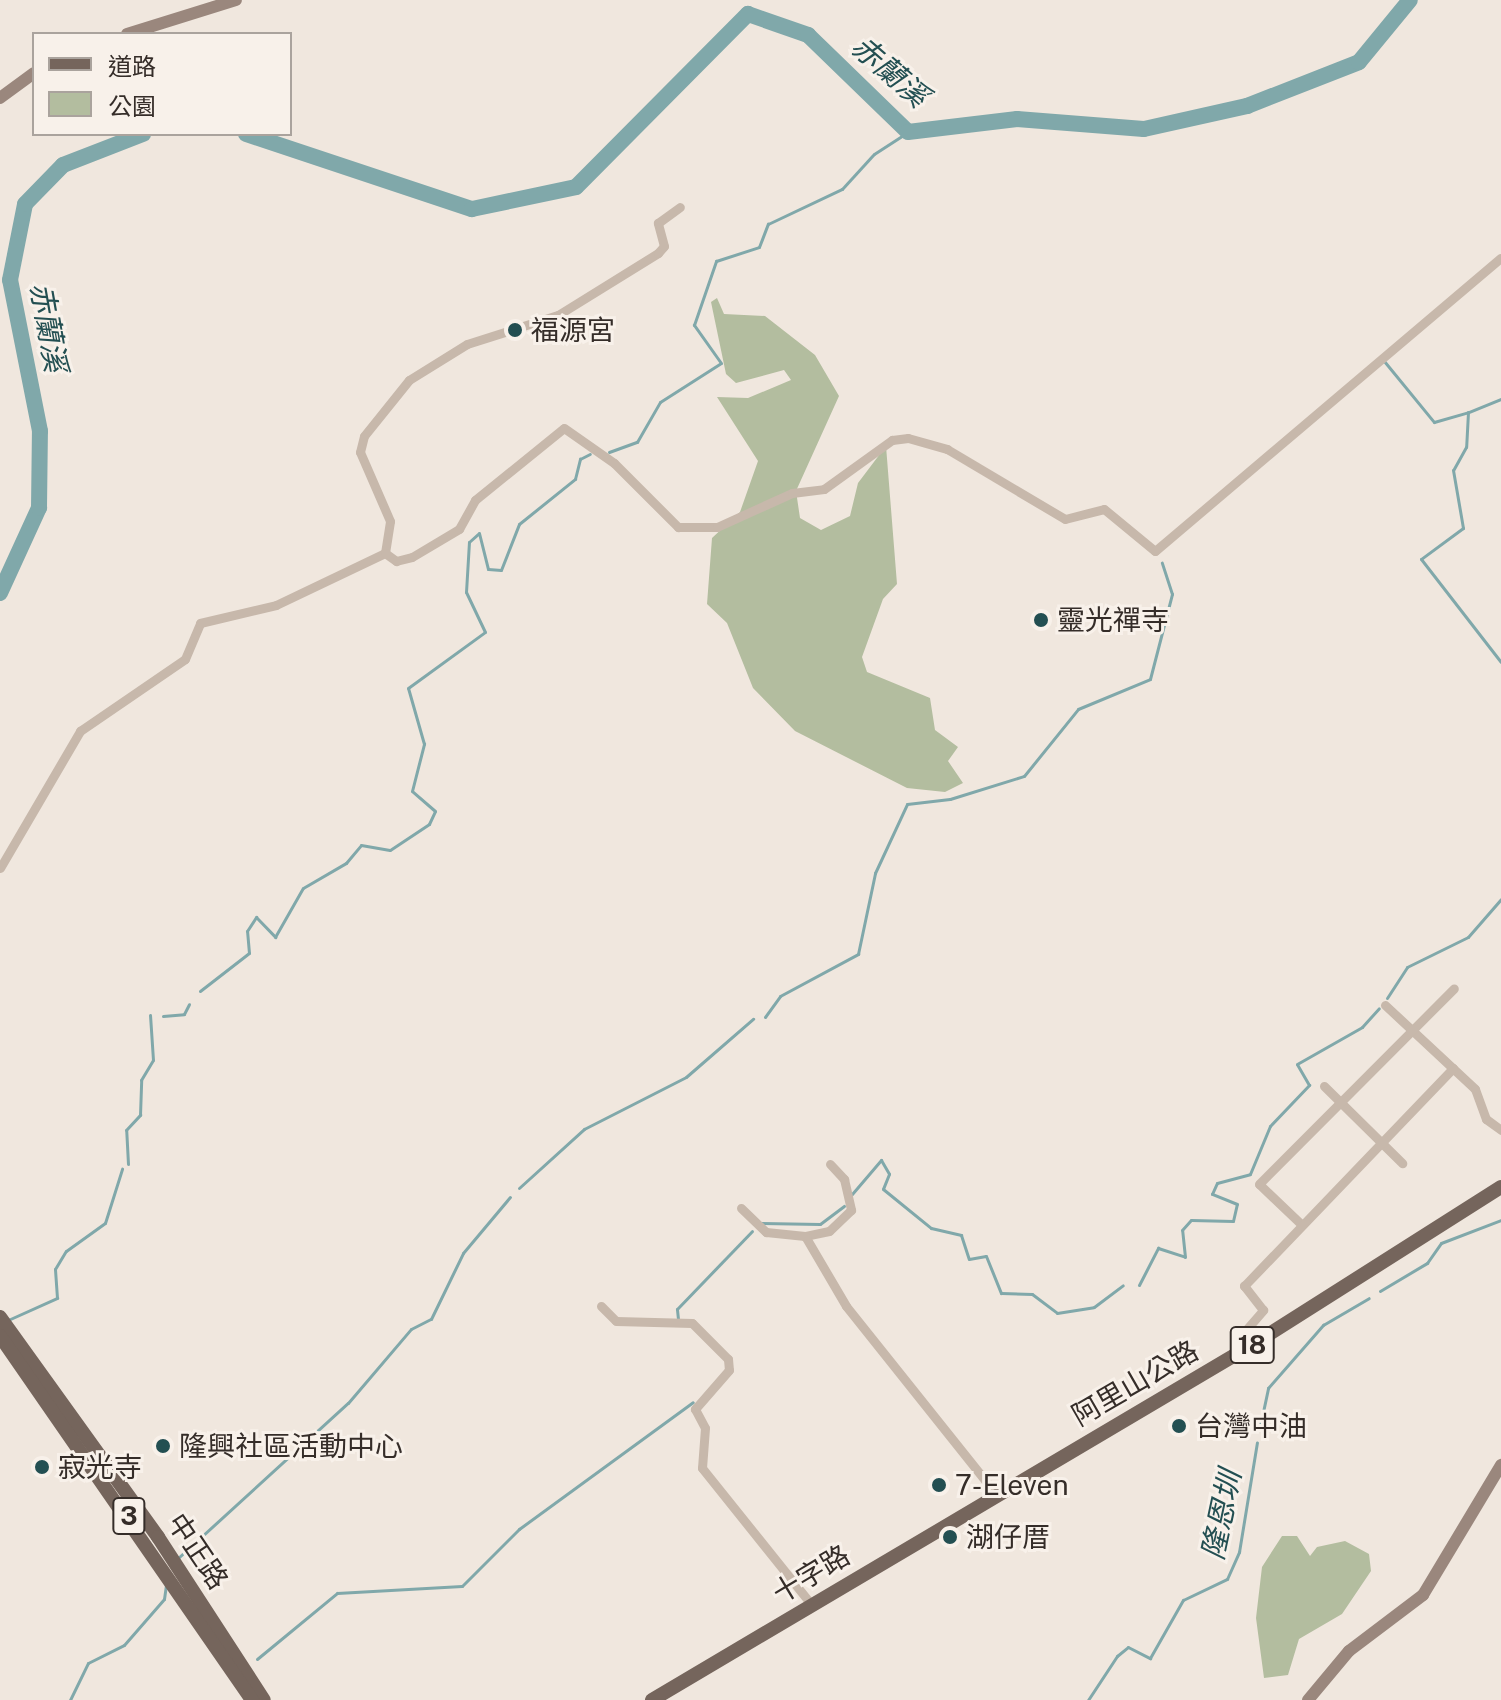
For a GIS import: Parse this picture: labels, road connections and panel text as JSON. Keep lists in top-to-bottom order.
{
  "streets": {
    "main road": [
      "18",
      "阿里山公路",
      "3",
      "中正路",
      "十字路"
    ]
  },
  "crossings": [
    ["阿里山公路", "十字路"]
  ],
  "water": ["赤蘭溪", "隆恩圳"],
  "places": [
    "福源宮",
    "靈光禪寺",
    "台灣中油",
    "隆興社區活動中心",
    "寂光寺",
    "7-Eleven",
    "湖仔厝"
  ],
  "legend": ["道路", "公園"]
}
